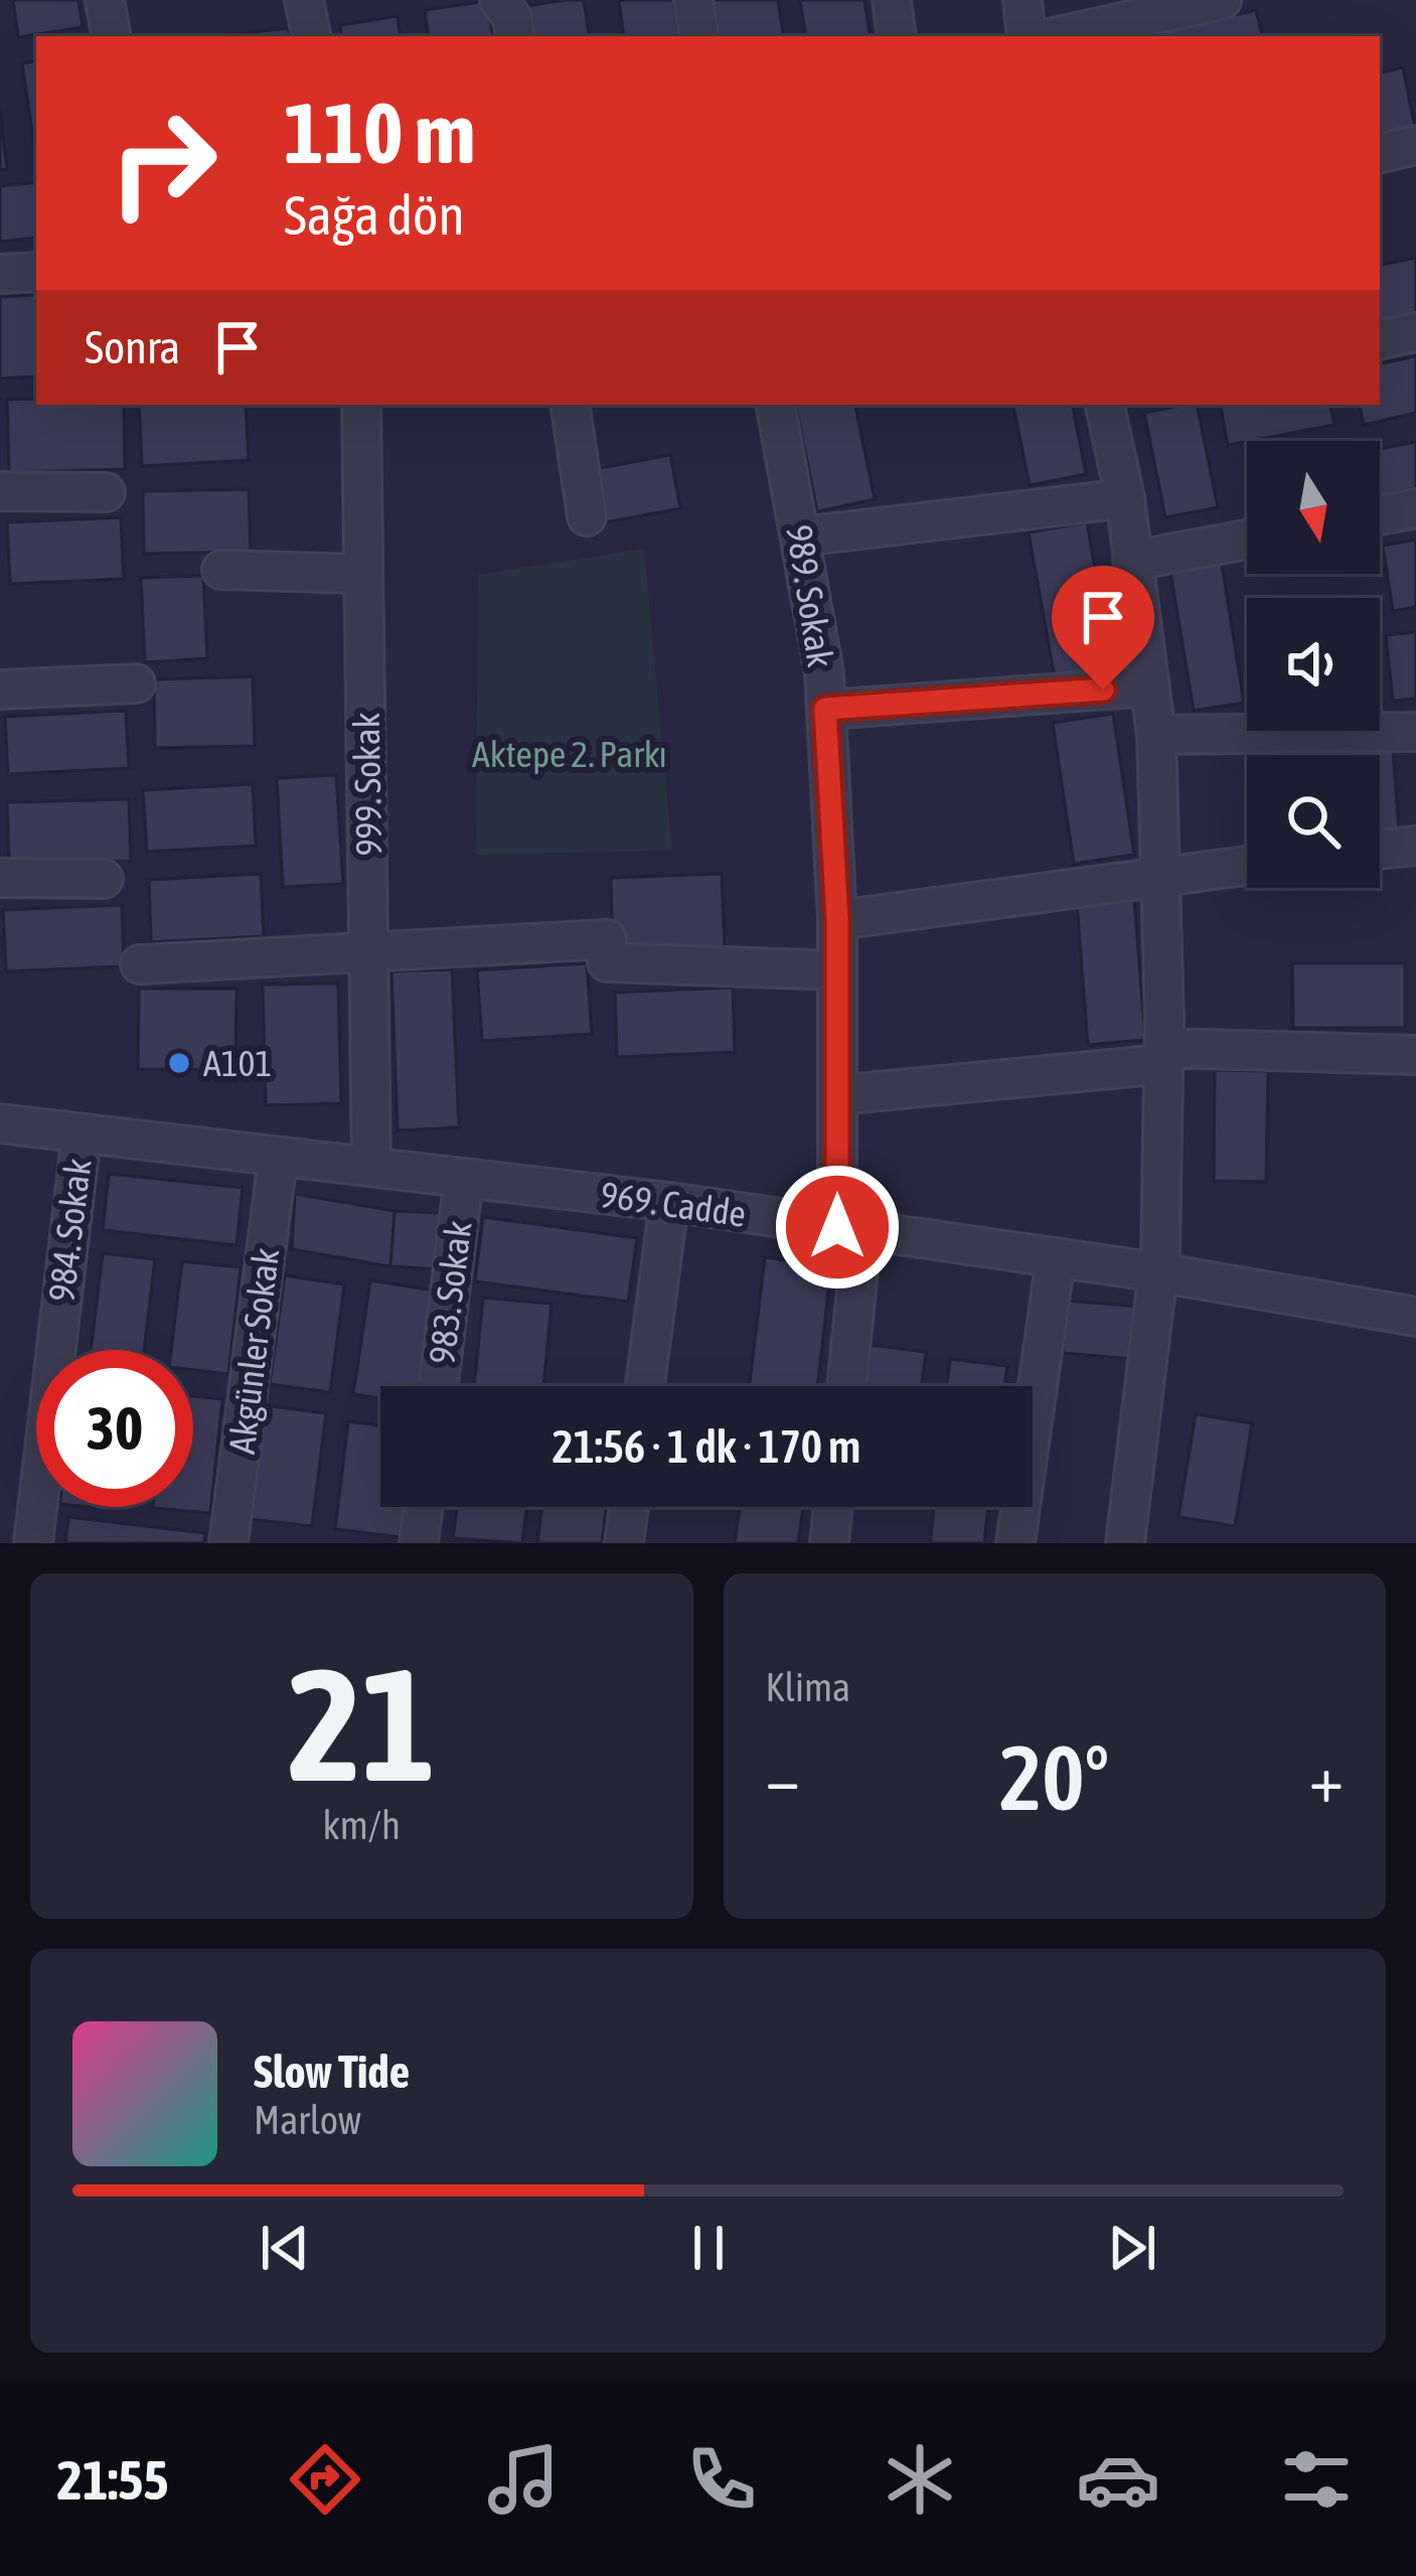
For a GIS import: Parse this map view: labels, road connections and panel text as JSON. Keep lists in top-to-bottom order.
{
  "streets": {
    "street": [
      "989. Sokak",
      "999. Sokak",
      "969. Cadde",
      "984. Sokak",
      "983. Sokak",
      "Akgünler Sokak"
    ]
  },
  "crossings": [
    ["989. Sokak", "969. Cadde"],
    ["999. Sokak", "969. Cadde"],
    ["969. Cadde", "984. Sokak"],
    ["969. Cadde", "983. Sokak"],
    ["969. Cadde", "Akgünler Sokak"]
  ],
  "parks": ["Aktepe 2. Parkı"],
  "places": ["A101"],
  "north": "bottom",
  "page": {
    "turn": ["110 m", "Sağa dön"],
    "then": "Sonra",
    "limit": "30",
    "trip": "21:56 · 1 dk · 170 m",
    "tile": [
      ["21", "km/h"],
      "Klima"
    ],
    "heat": ["−", "20°", "+"],
    "song": ["Slow Tide", "Marlow"],
    "tabs": "21:55"
  }
}
